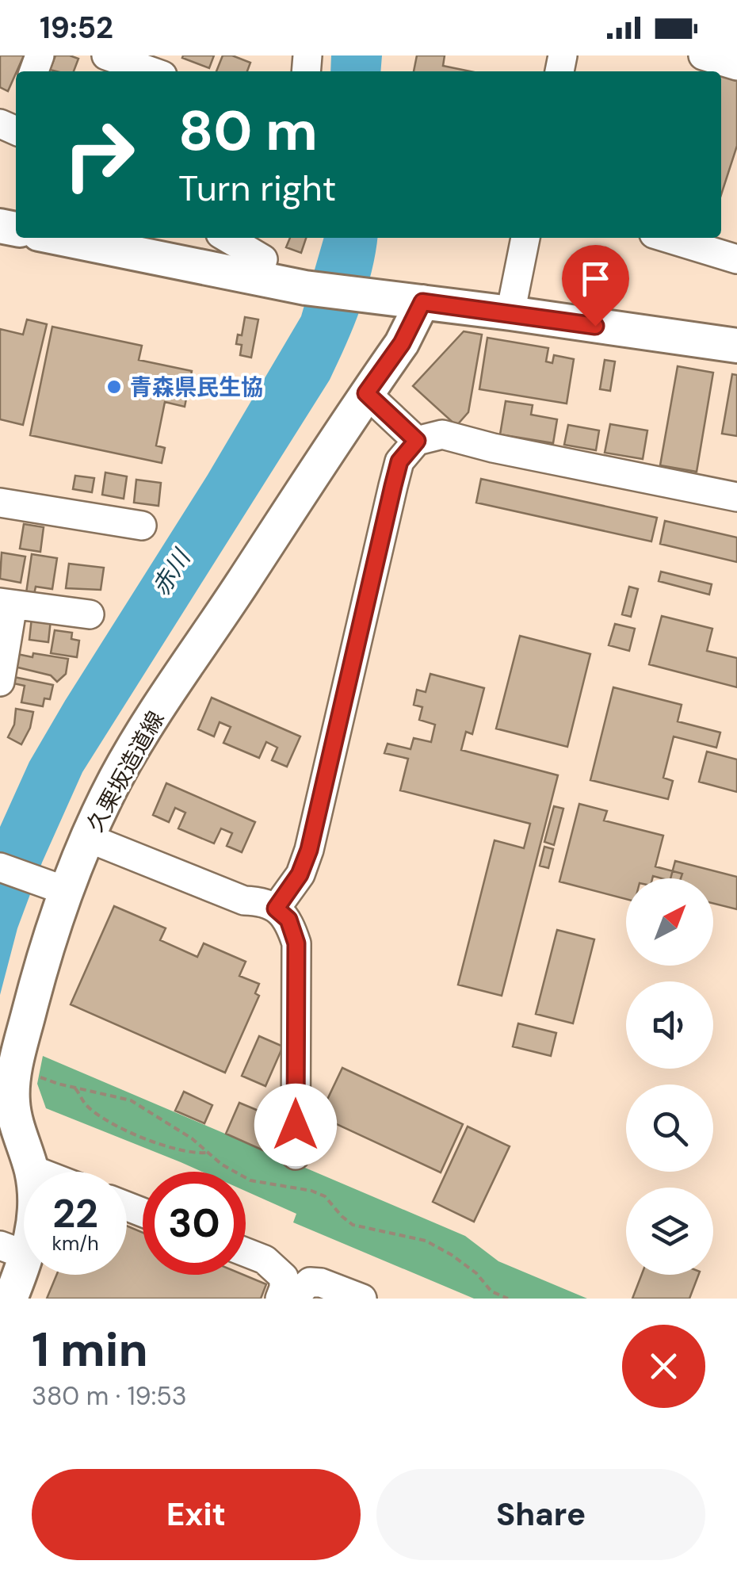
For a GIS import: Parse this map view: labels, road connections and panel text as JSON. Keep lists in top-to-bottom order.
{
  "streets": {
    "main road": ["久栗坂造道線"]
  },
  "water": ["赤川"],
  "places": ["青森県民生協"],
  "north": "top right",
  "page": {
    "status": "19:52",
    "turn": ["80 m", "Turn right"],
    "speed": "22 km/h",
    "limit": "30",
    "heading": ["1 min", "380 m · 19:53"],
    "buttons": ["Exit", "Share"]
  }
}
